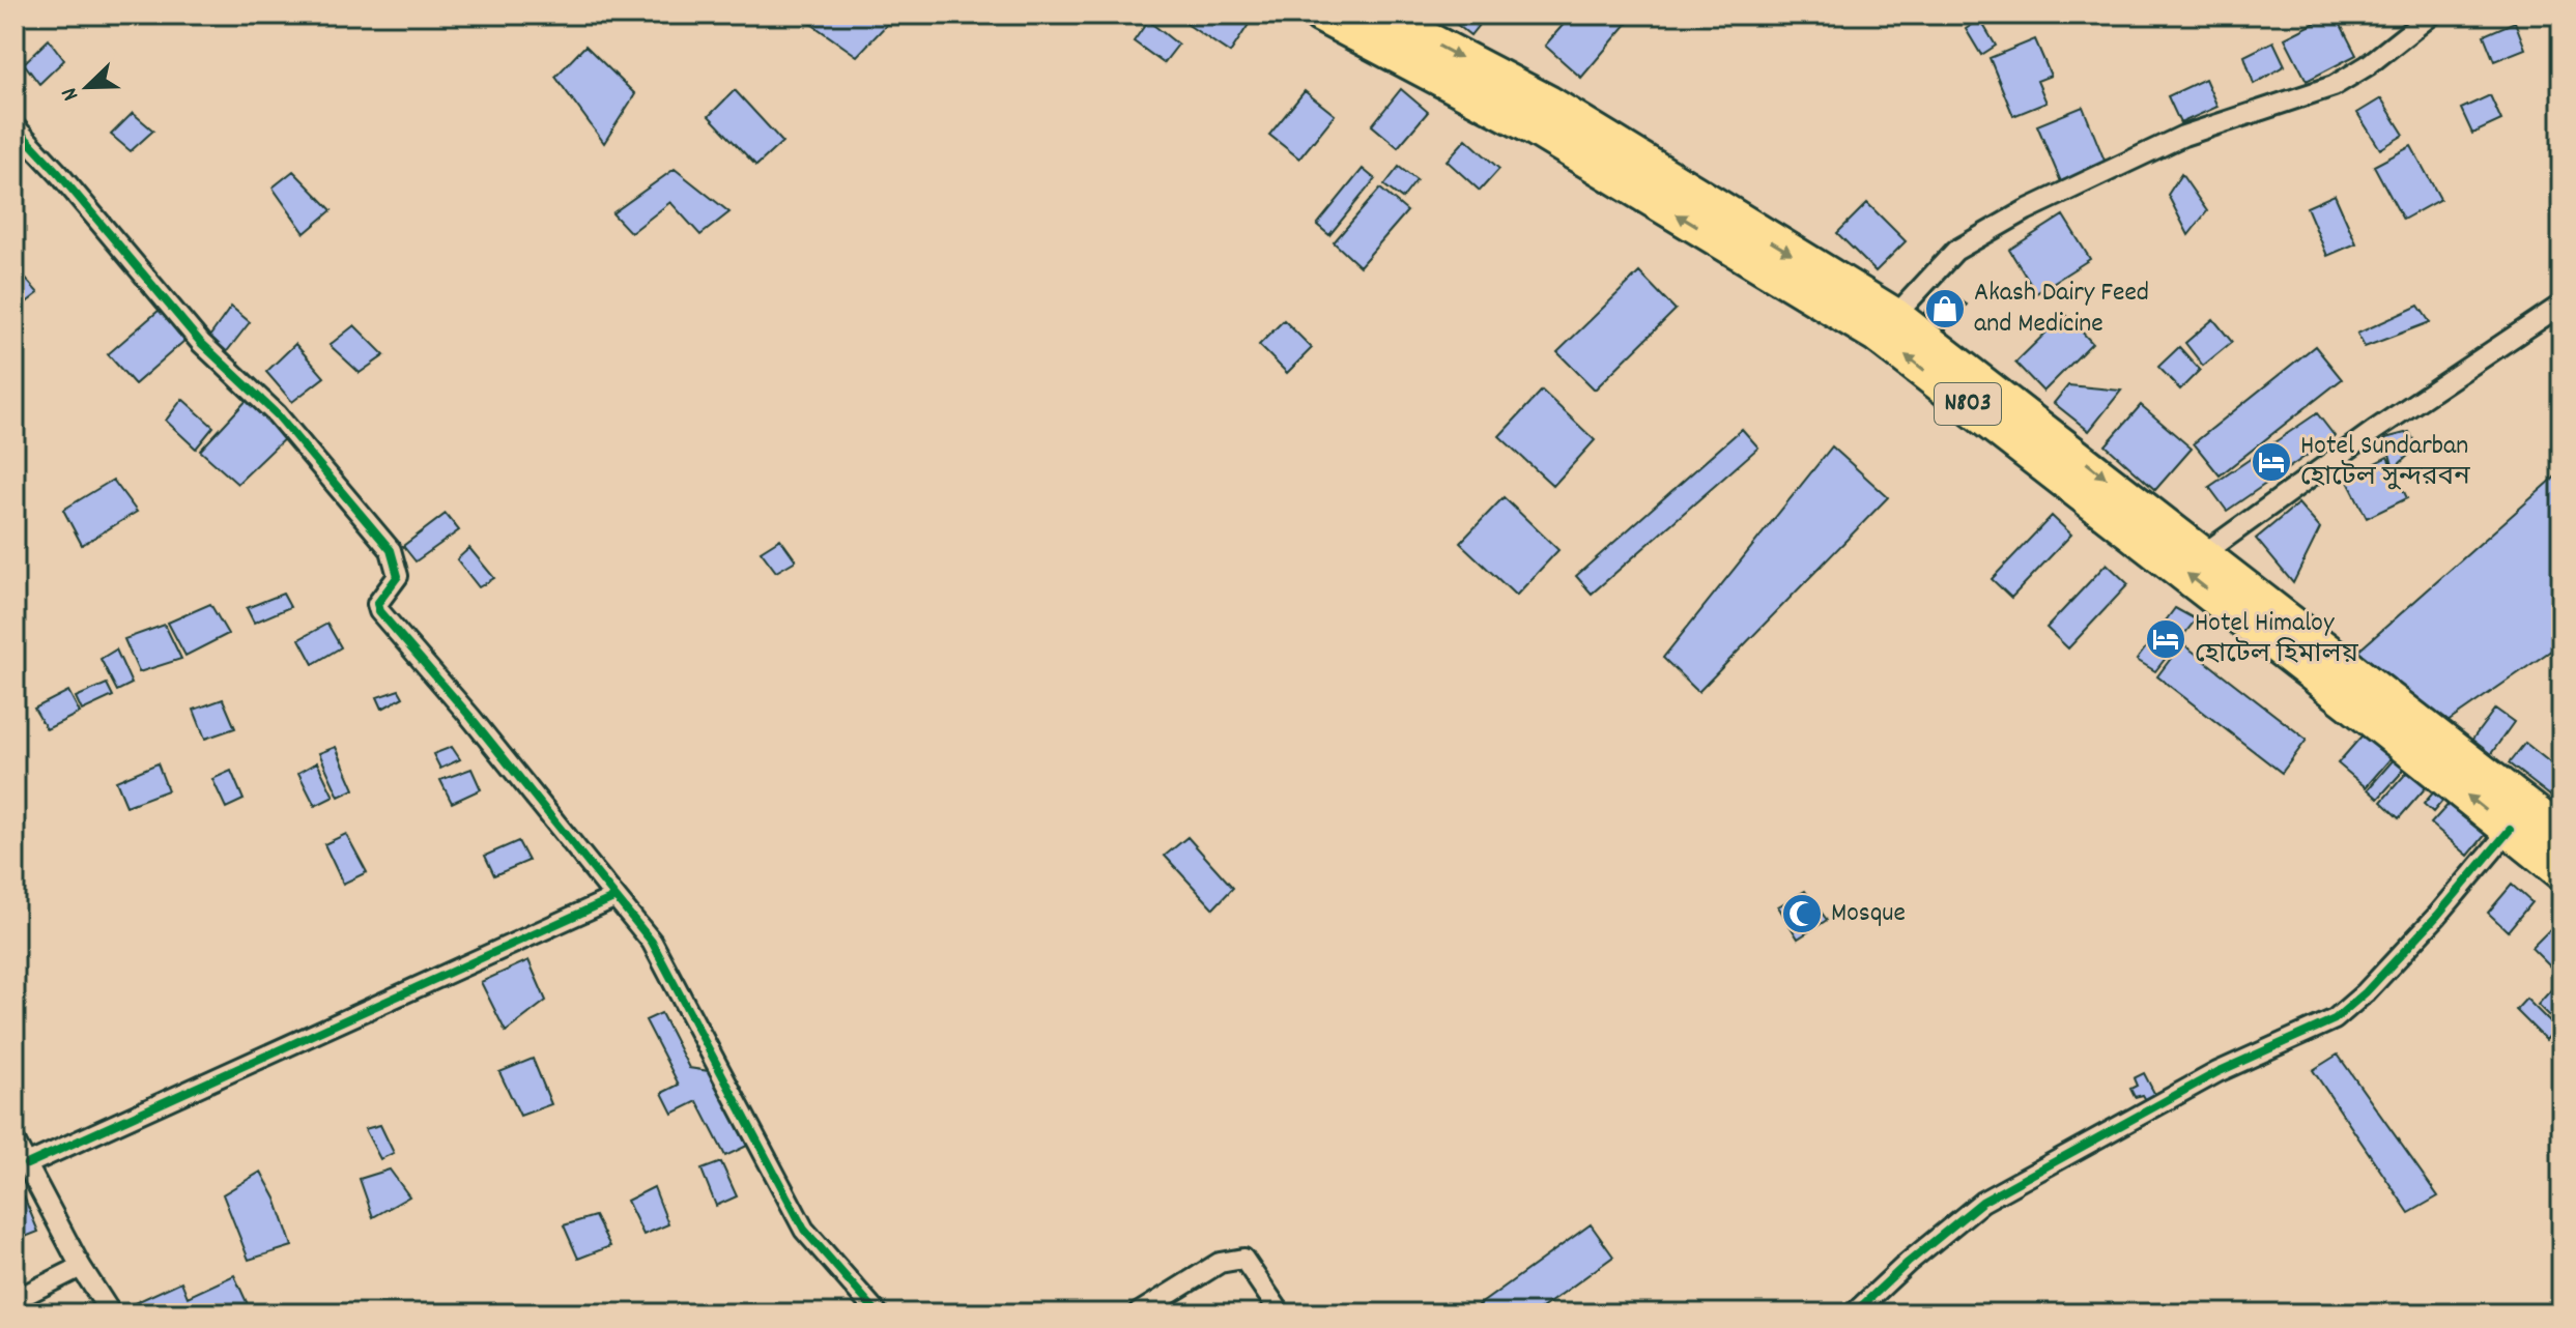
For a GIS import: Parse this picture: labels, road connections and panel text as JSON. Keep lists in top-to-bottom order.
{
  "streets": {
    "highway": ["N803"]
  },
  "places": {
    "shop": ["Akash Dairy Feed and Medicine"],
    "hotel": ["Hotel Sundarban হোটেল সুন্দরবন", "Hotel Himaloy হোটেল হিমালয়"],
    "mosque": ["Mosque"]
  },
  "north": "bottom left"
}
